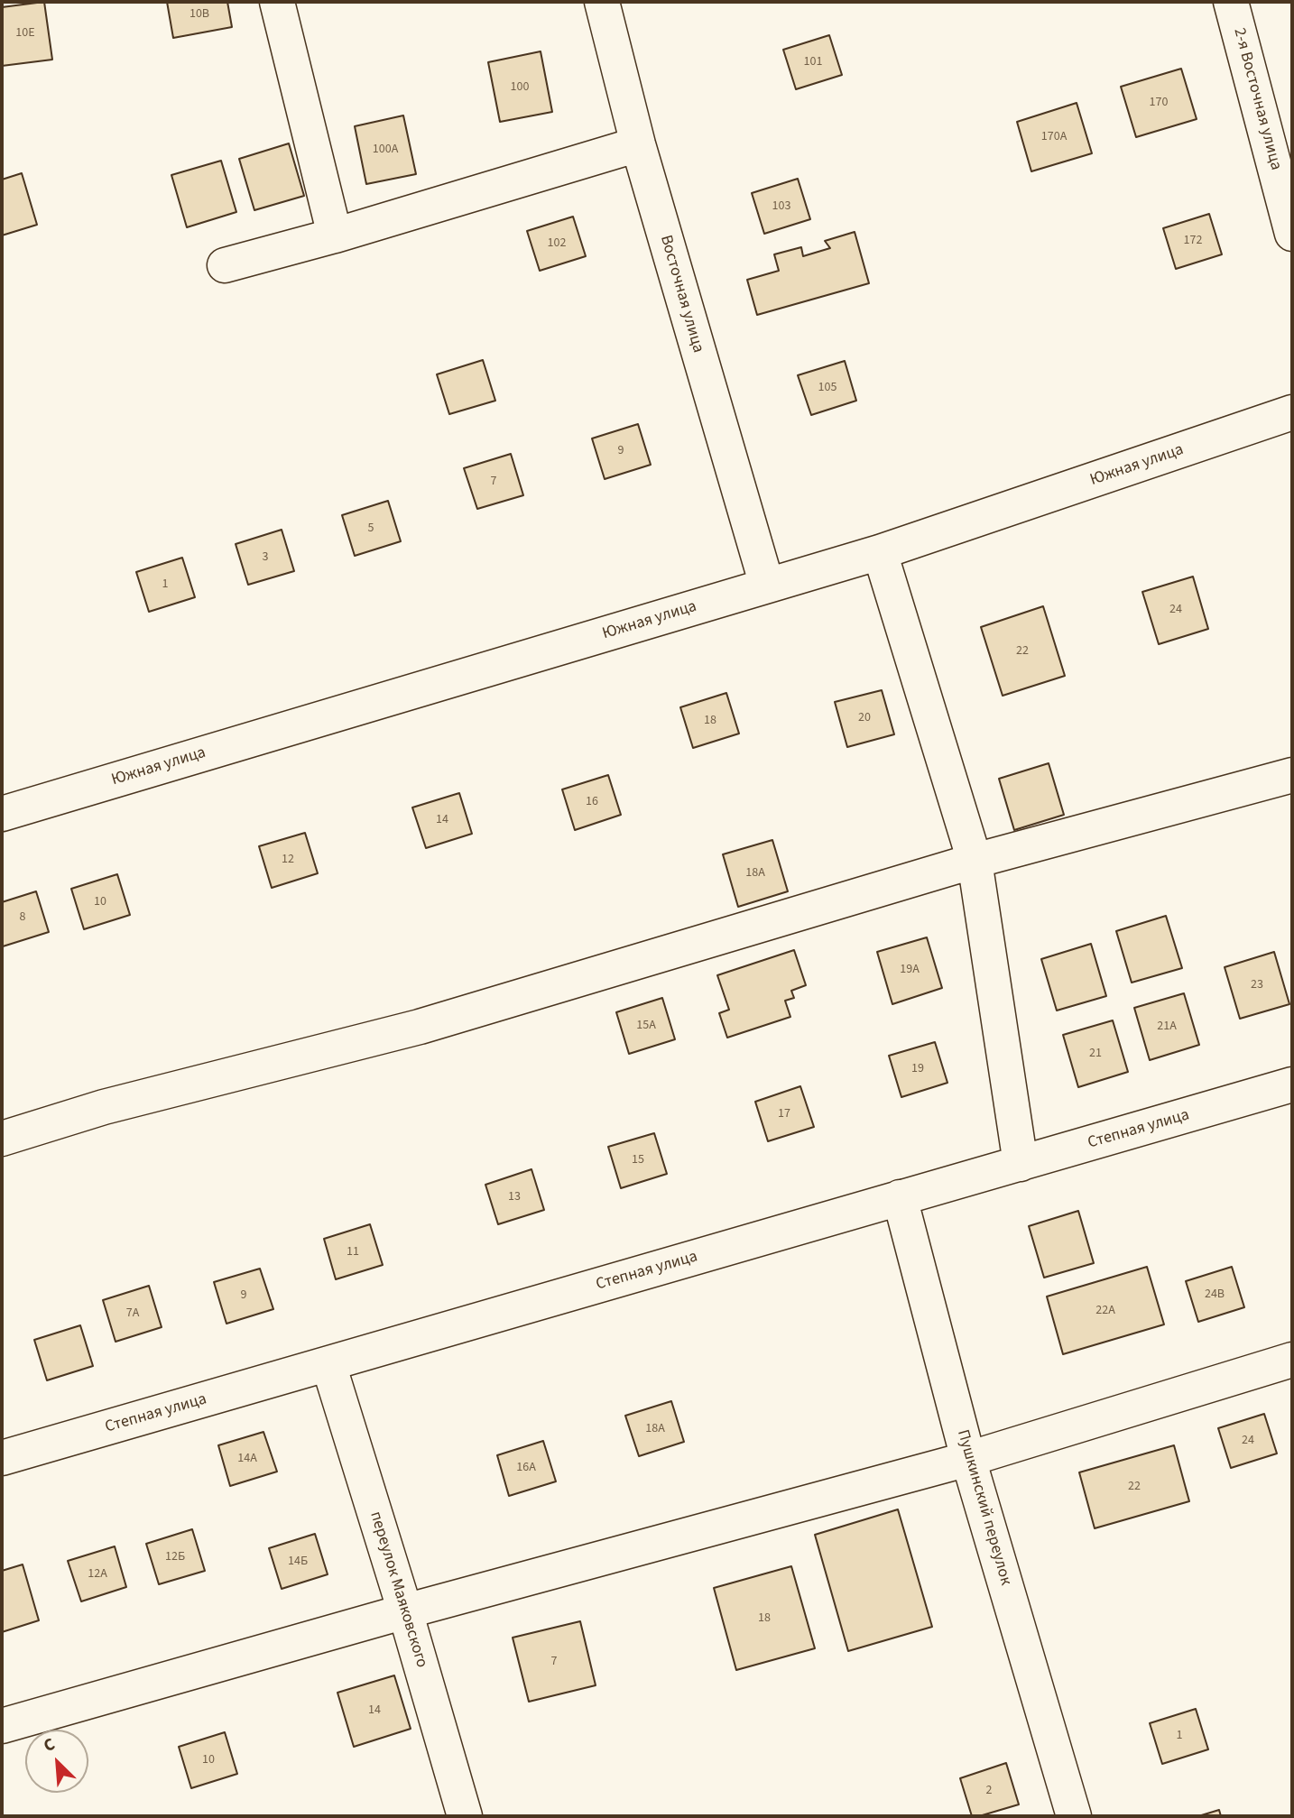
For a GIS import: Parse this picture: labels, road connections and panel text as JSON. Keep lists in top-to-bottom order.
{
  "streets": {
    "street": [
      "2-я Восточная улица",
      "Восточная улица",
      "Южная улица",
      "Степная улица",
      "Пушкинский переулок",
      "переулок Маяковского"
    ]
  },
  "crossings": [
    ["Восточная улица", "Южная улица"],
    ["Степная улица", "Пушкинский переулок"],
    ["Степная улица", "переулок Маяковского"]
  ],
  "house_numbers": [
    "10В",
    "10Е",
    "101",
    "100",
    "170",
    "170А",
    "100А",
    "103",
    "172",
    "102",
    "105",
    "9",
    "7",
    "5",
    "3",
    "1",
    "24",
    "22",
    "20",
    "18",
    "16",
    "14",
    "12",
    "18А",
    "10",
    "8",
    "19А",
    "23",
    "15А",
    "21А",
    "21",
    "19",
    "17",
    "15",
    "13",
    "11",
    "24В",
    "9",
    "22А",
    "7А",
    "18А",
    "24",
    "14А",
    "16А",
    "22",
    "12Б",
    "14Б",
    "12А",
    "18",
    "7",
    "14",
    "1",
    "10",
    "2"
  ],
  "north": "top left"
}
